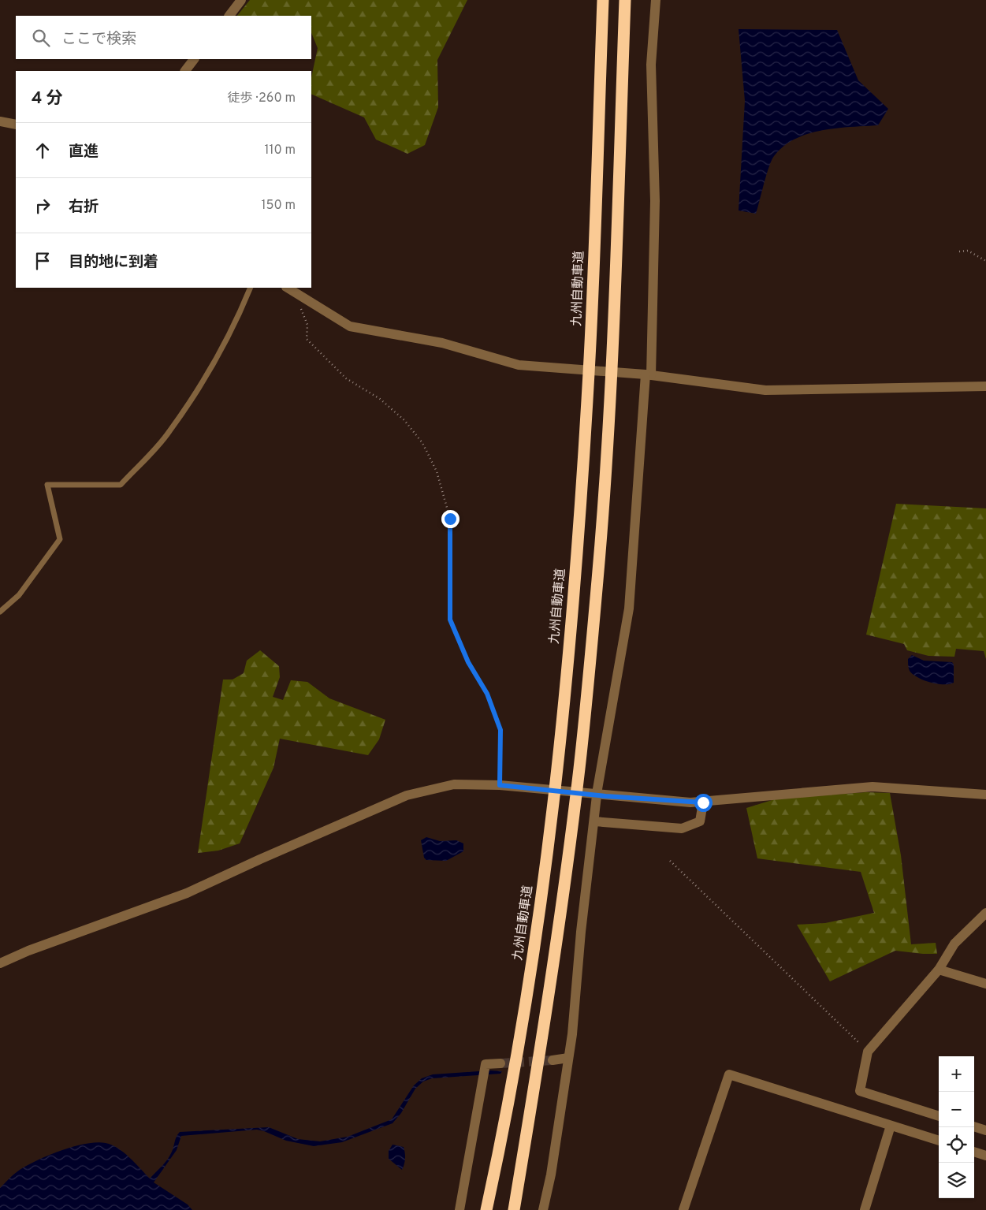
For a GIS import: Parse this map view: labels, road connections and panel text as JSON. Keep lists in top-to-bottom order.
{
  "streets": {
    "highway": ["九州自動車道"]
  },
  "page": {
    "search": "ここで検索",
    "heading": ["4 分", "徒歩 · 260 m"],
    "list": [
      ["直進", "110 m"],
      ["右折", "150 m"],
      "目的地に到着"
    ],
    "map_buttons": ["+", "−"]
  }
}
